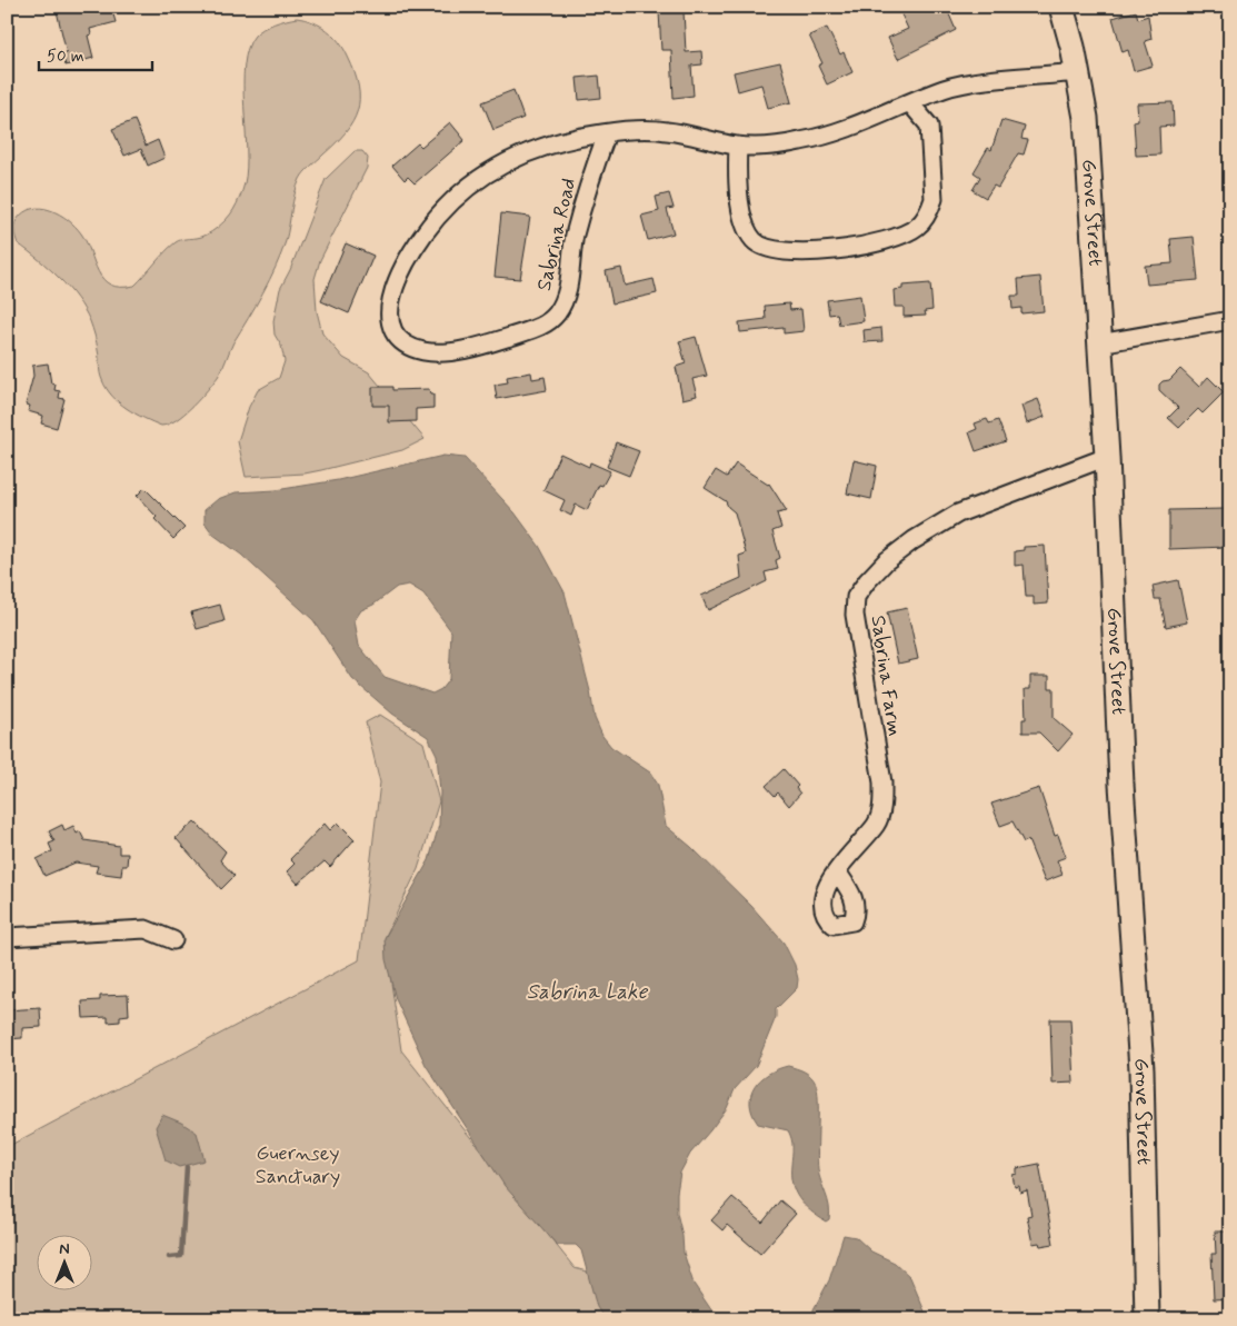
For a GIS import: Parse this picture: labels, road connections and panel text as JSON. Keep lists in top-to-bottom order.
{
  "streets": {
    "street": ["Grove Street", "Sabrina Road", "Sabrina Farm"]
  },
  "crossings": [
    ["Grove Street", "Sabrina Road"],
    ["Grove Street", "Sabrina Farm"]
  ],
  "water": ["Sabrina Lake"],
  "parks": ["Guernsey Sanctuary"],
  "scale_bar": "50 m",
  "north": "top"
}
